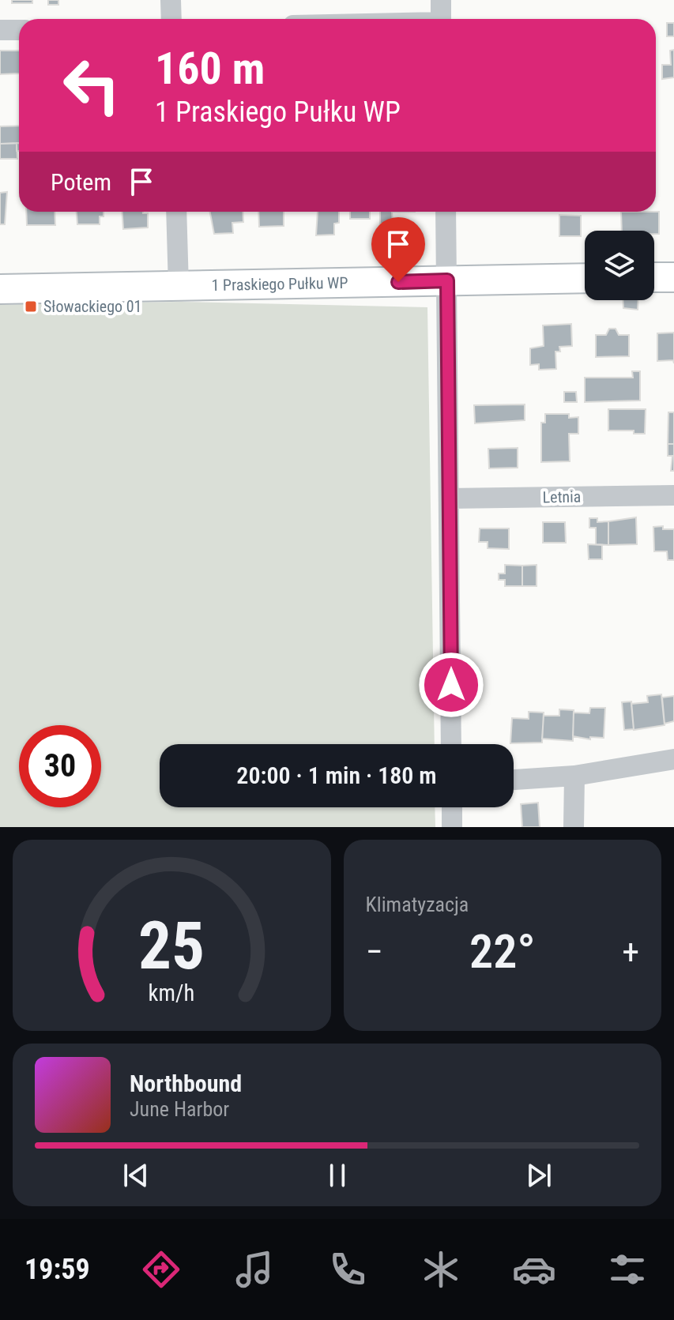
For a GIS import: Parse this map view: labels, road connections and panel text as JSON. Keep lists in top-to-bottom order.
{
  "streets": {
    "street": ["1 Praskiego Pułku WP", "Letnia"]
  },
  "places": {
    "transit": ["Słowackiego 01"]
  },
  "page": {
    "turn": ["160 m", "1 Praskiego Pułku WP"],
    "then": "Potem",
    "limit": "30",
    "trip": "20:00 · 1 min · 180 m",
    "tile": "Klimatyzacja",
    "heat": ["−", "22°", "+"],
    "song": ["Northbound", "June Harbor"],
    "tabs": "19:59",
    "gauge": ["25", "km/h"]
  }
}
